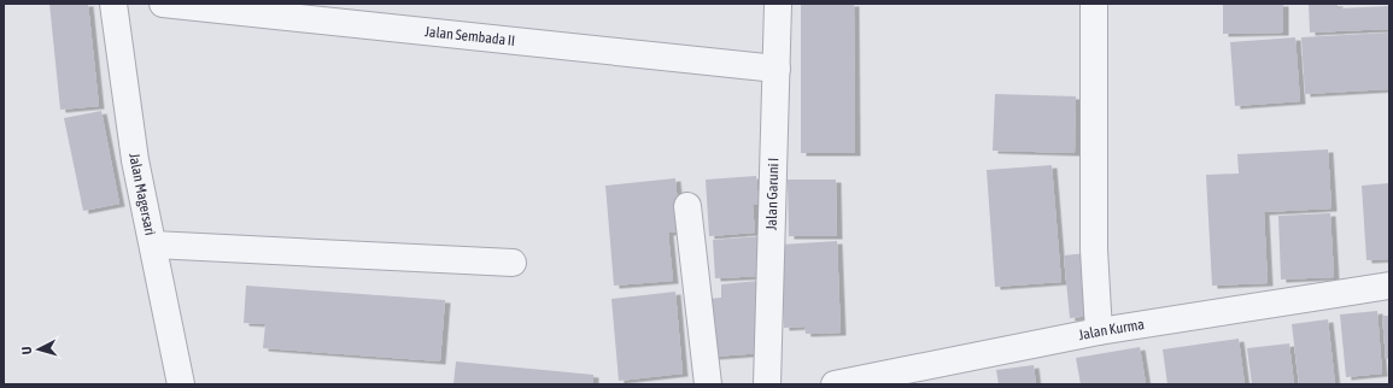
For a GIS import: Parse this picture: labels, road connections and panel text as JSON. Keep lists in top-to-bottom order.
{
  "streets": {
    "street": [
      "Jalan Sembada II",
      "Jalan Garuni I",
      "Jalan Magersari",
      "Jalan Kurma"
    ]
  },
  "crossings": [
    ["Jalan Sembada II", "Jalan Garuni I"]
  ],
  "north": "left"
}
